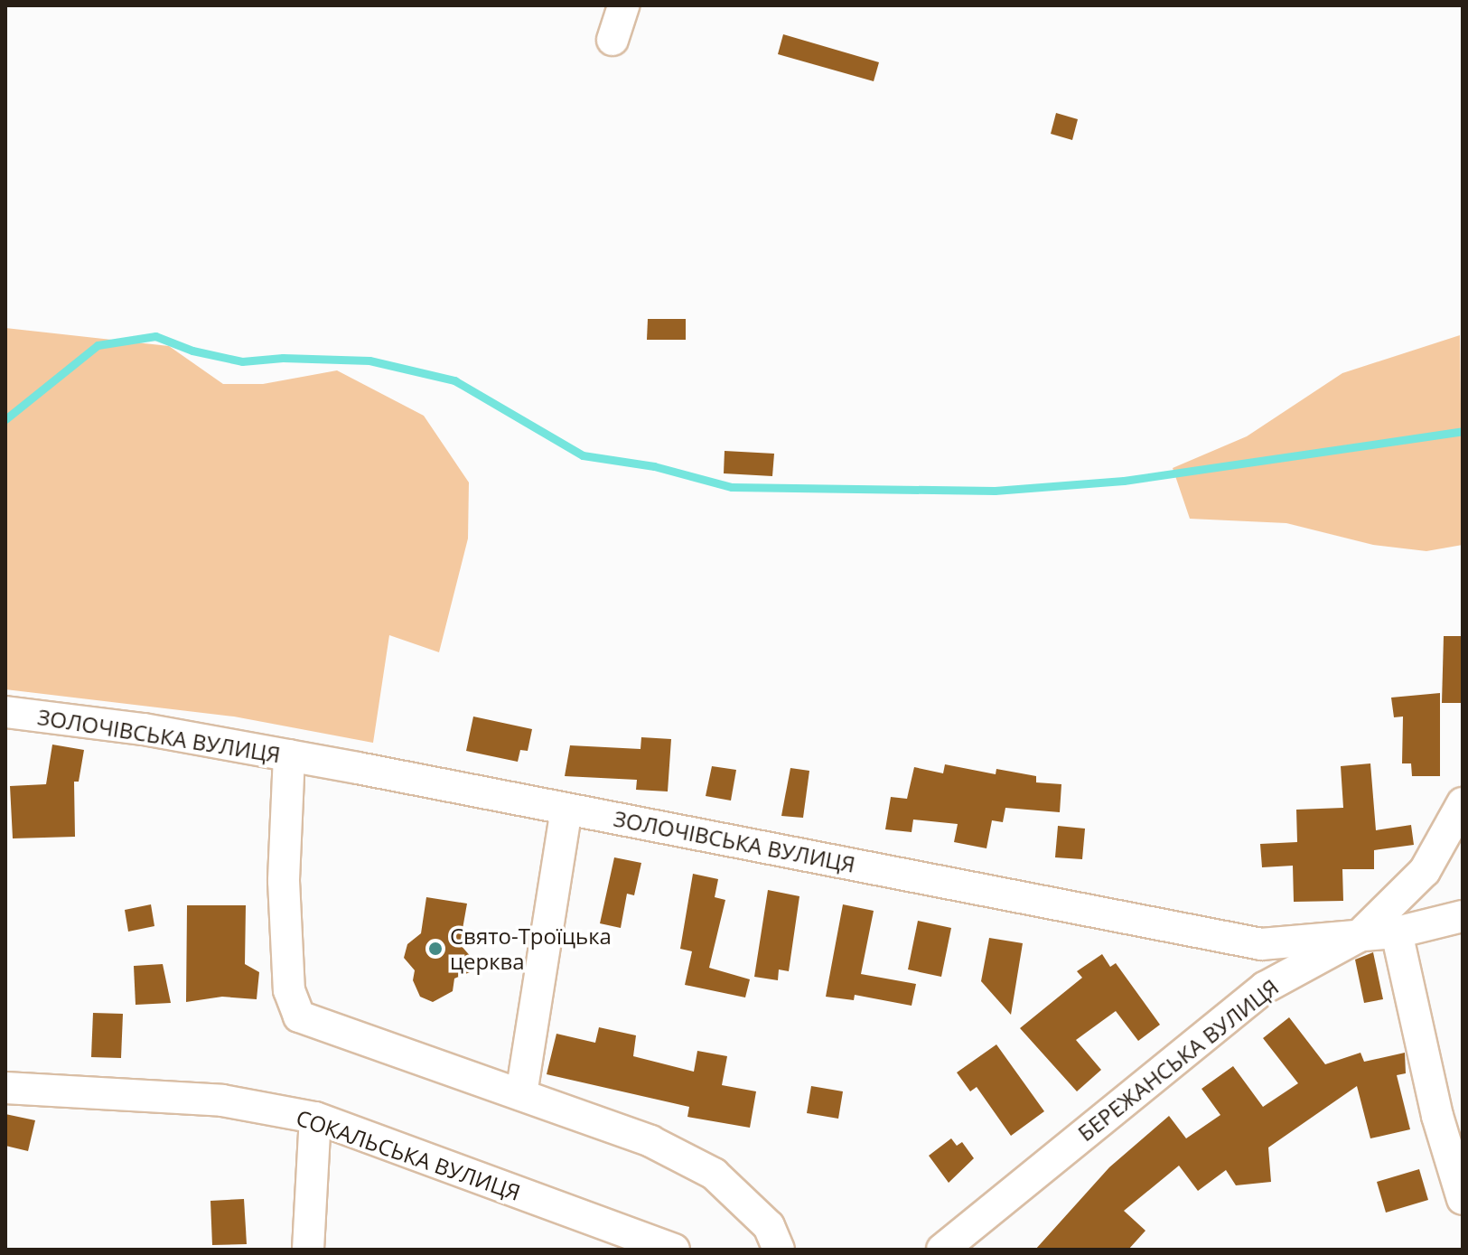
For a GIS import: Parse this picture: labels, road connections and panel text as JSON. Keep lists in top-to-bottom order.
{
  "streets": {
    "street": ["ЗОЛОЧІВСЬКА ВУЛИЦЯ", "БЕРЕЖАНСЬКА ВУЛИЦЯ", "СОКАЛЬСЬКА ВУЛИЦЯ"]
  },
  "crossings": [
    ["ЗОЛОЧІВСЬКА ВУЛИЦЯ", "БЕРЕЖАНСЬКА ВУЛИЦЯ"]
  ],
  "places": ["Свято-Троїцька церква"]
}
